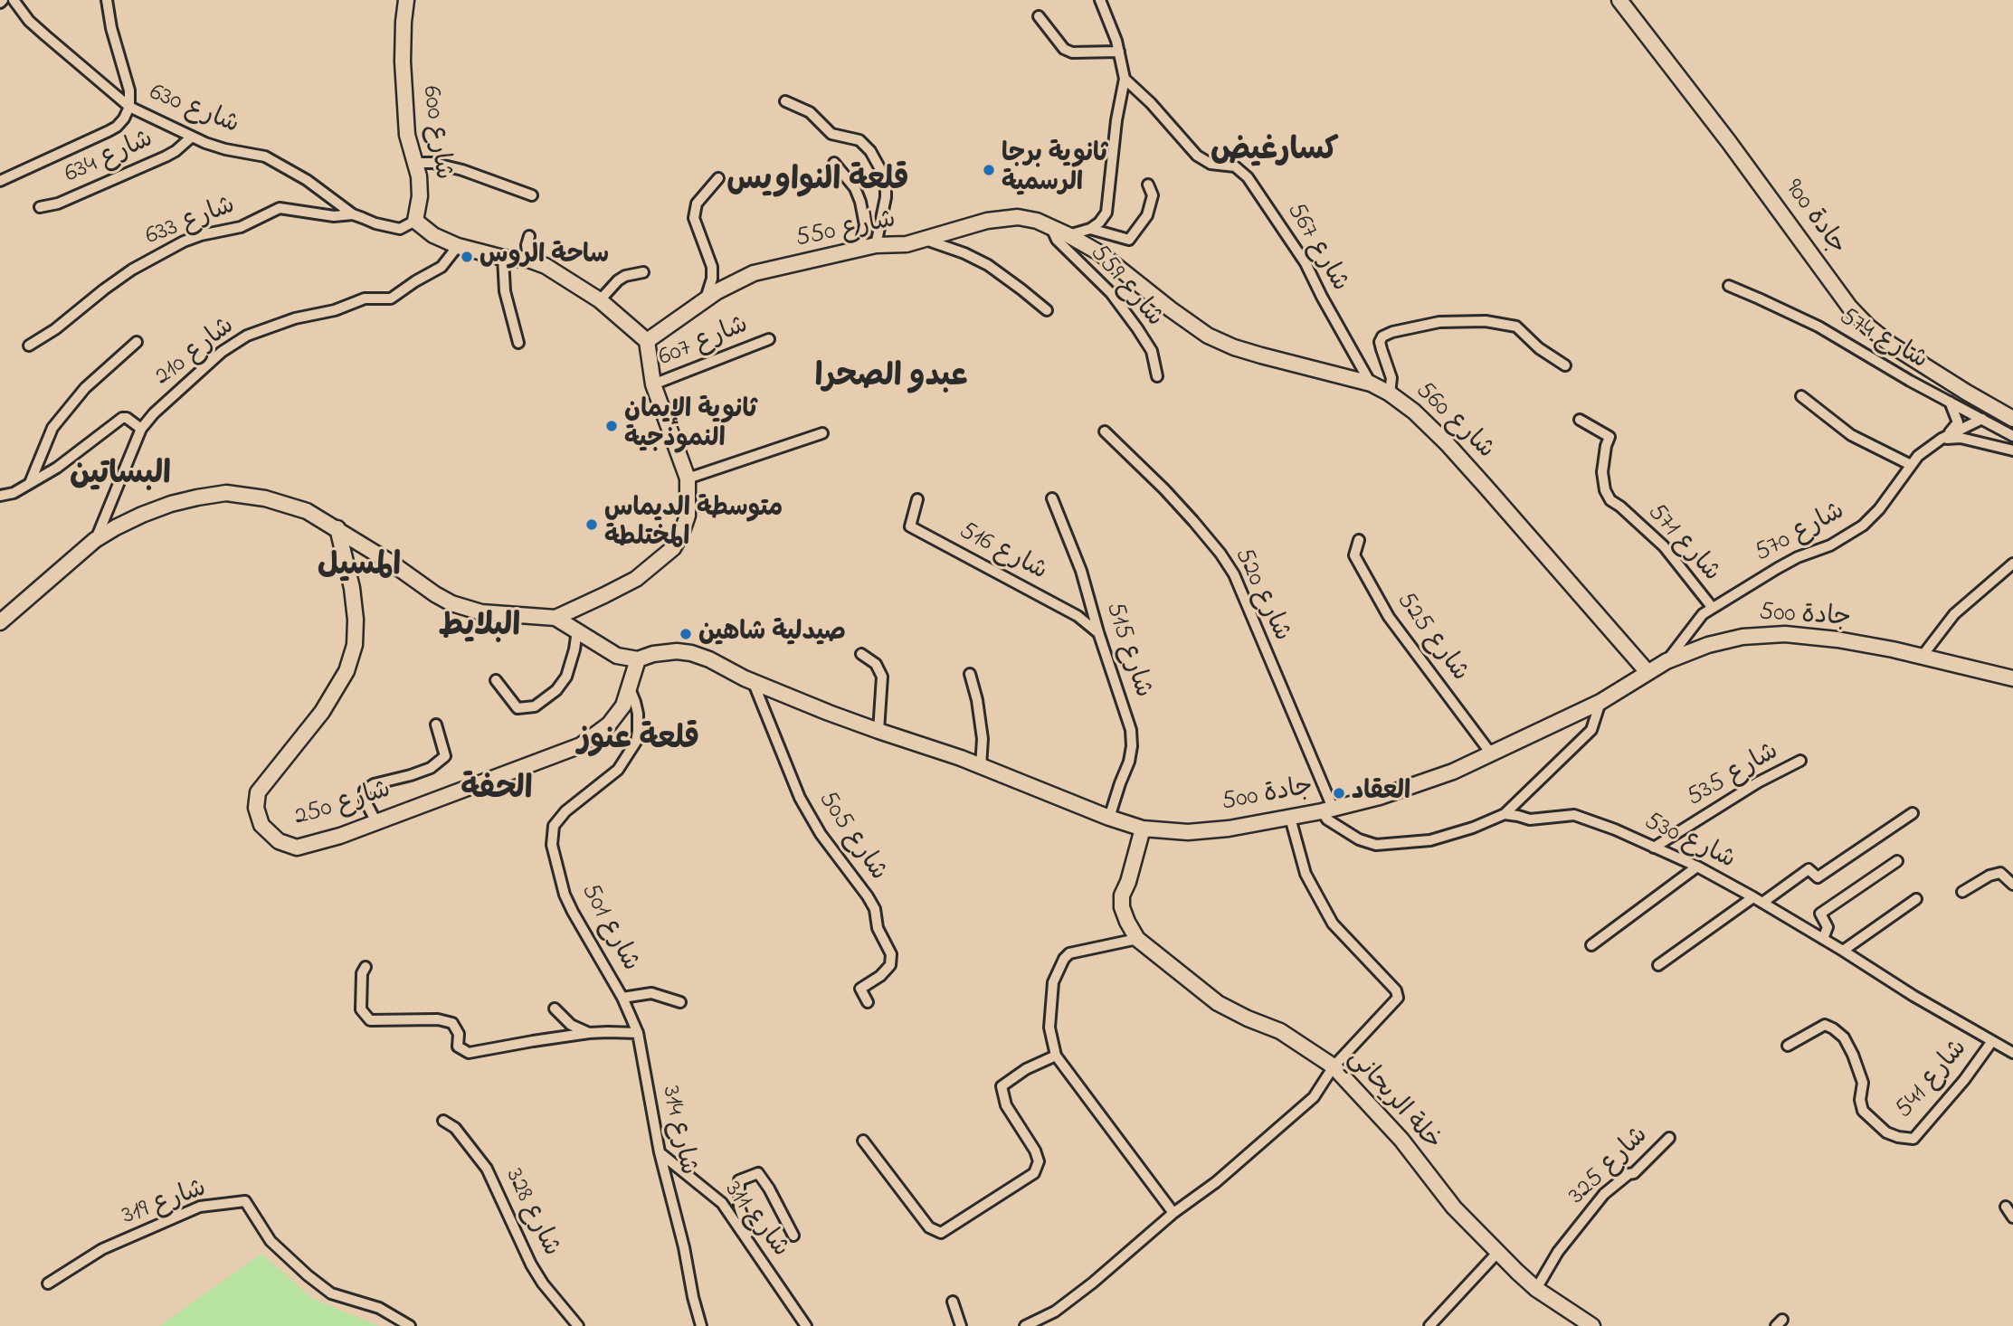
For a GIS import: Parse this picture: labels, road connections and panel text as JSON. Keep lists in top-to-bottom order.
{
  "streets": {
    "main road": [
      "شارع 600",
      "جادة 900",
      "شارع 550",
      "شارع 560",
      "جادة 500",
      "شارع 250",
      "خلة الريحاني"
    ],
    "street": [
      "شارع 630",
      "شارع 634",
      "شارع 633",
      "شارع 567",
      "شارع 559",
      "شارع 574",
      "شارع 607",
      "شارع 210",
      "شارع 570",
      "شارع 571",
      "شارع 516",
      "شارع 520",
      "شارع 525",
      "شارع 515",
      "شارع 535",
      "شارع 505",
      "شارع 530",
      "شارع 501",
      "شارع 541",
      "شارع 314",
      "شارع 325",
      "شارع 319",
      "شارع 328",
      "شارع 311"
    ]
  },
  "crossings": [
    ["شارع 630", "شارع 600"],
    ["شارع 630", "شارع 634"],
    ["شارع 630", "شارع 633"],
    ["شارع 550", "شارع 559"],
    ["شارع 550", "شارع 560"],
    ["شارع 567", "شارع 560"],
    ["شارع 574", "شارع 570"],
    ["شارع 560", "جادة 500"],
    ["شارع 570", "شارع 571"],
    ["شارع 570", "جادة 500"],
    ["شارع 516", "شارع 515"],
    ["شارع 520", "جادة 500"],
    ["جادة 500", "شارع 525"],
    ["جادة 500", "شارع 515"],
    ["جادة 500", "شارع 250"],
    ["جادة 500", "شارع 505"],
    ["جادة 500", "خلة الريحاني"],
    ["شارع 535", "شارع 530"],
    ["شارع 250", "شارع 501"],
    ["شارع 530", "شارع 541"],
    ["شارع 501", "شارع 314"],
    ["خلة الريحاني", "شارع 325"],
    ["شارع 314", "شارع 311"]
  ],
  "districts": [
    "كسارغيض",
    "قلعة النواويس",
    "عبدو الصحرا",
    "البساتين",
    "المسيل",
    "البلايط",
    "قلعة عنوز",
    "الحفة"
  ],
  "places": [
    "ثانوية برجا الرسمية",
    "ساحة الروس",
    "ثانوية الإيمان النموذجية",
    "متوسطة الديماس المختلطة",
    "صيدلية شاهين",
    "العقاد"
  ]
}
